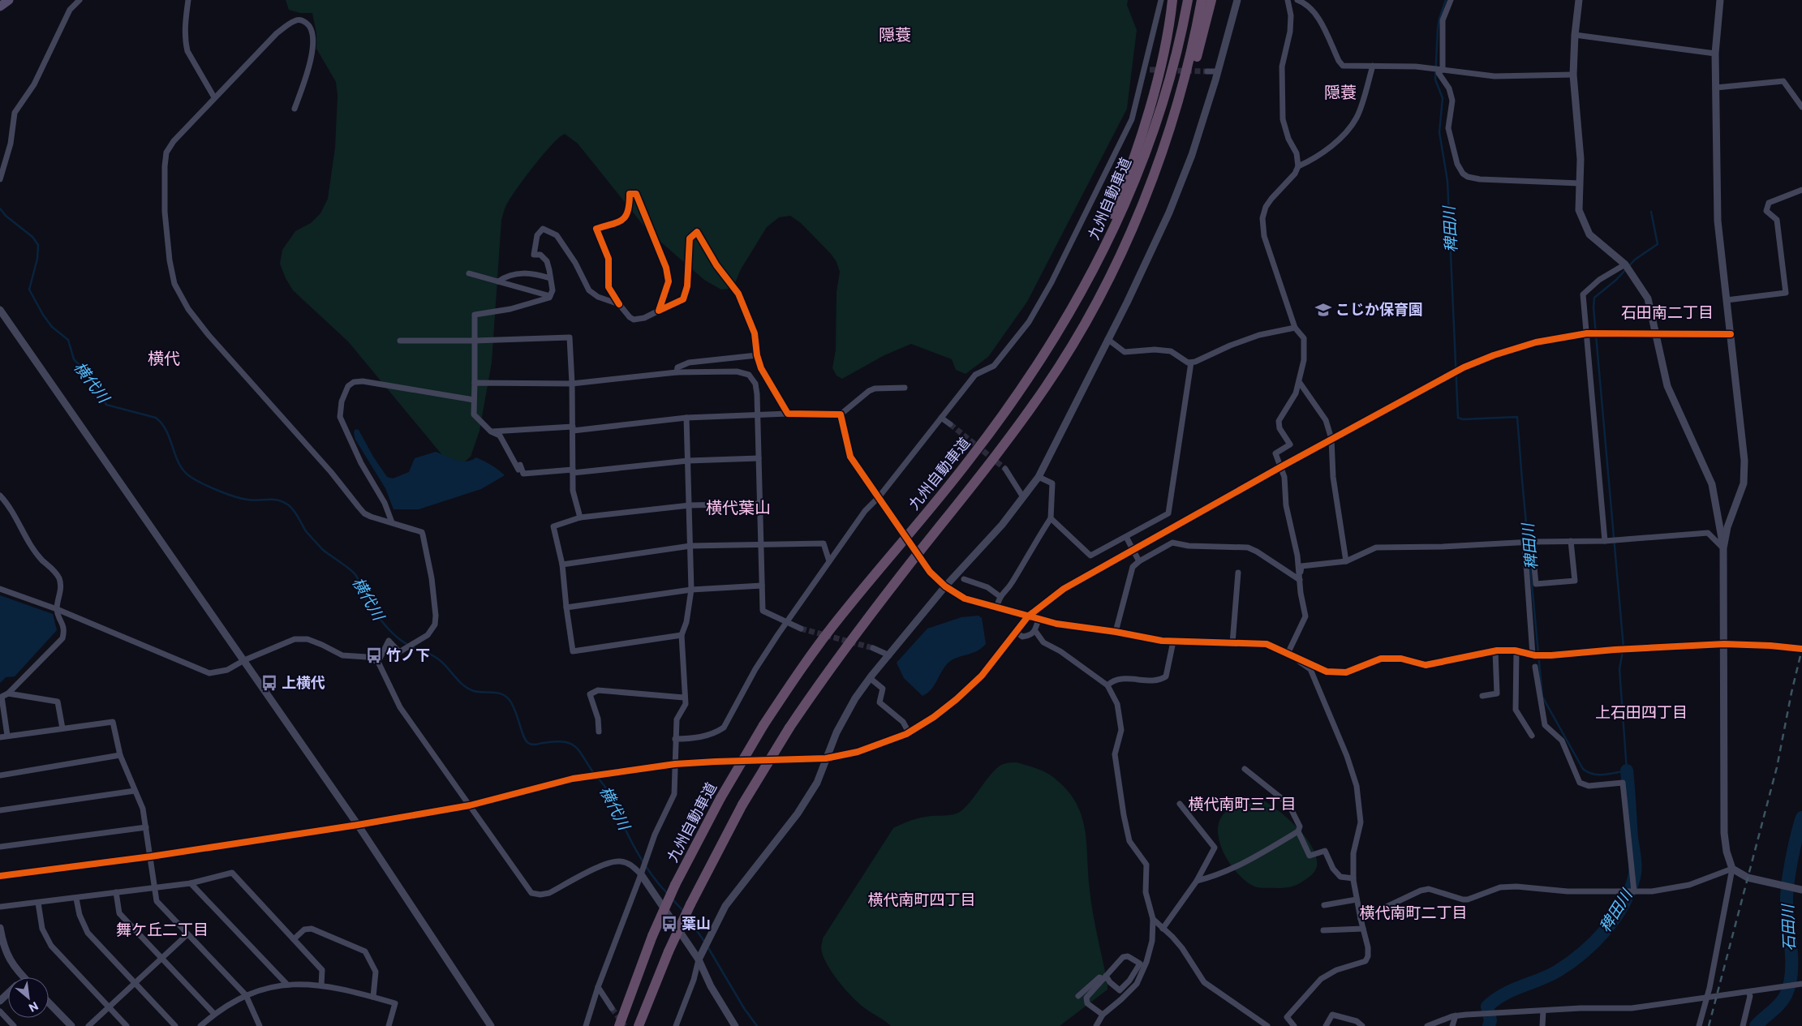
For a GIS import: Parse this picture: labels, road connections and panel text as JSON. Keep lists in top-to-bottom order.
{
  "streets": {
    "highway": ["九州自動車道"]
  },
  "districts": [
    "隠蓑",
    "隠蓑",
    "石田南二丁目",
    "横代",
    "横代葉山",
    "上石田四丁目",
    "横代南町三丁目",
    "横代南町四丁目",
    "横代南町二丁目",
    "舞ケ丘二丁目"
  ],
  "water": ["稗田川", "横代川", "石田川"],
  "places": {
    "school or university": ["こじか保育園"],
    "bus stop": ["竹ノ下", "上横代", "葉山"]
  },
  "north": "bottom right"
}
